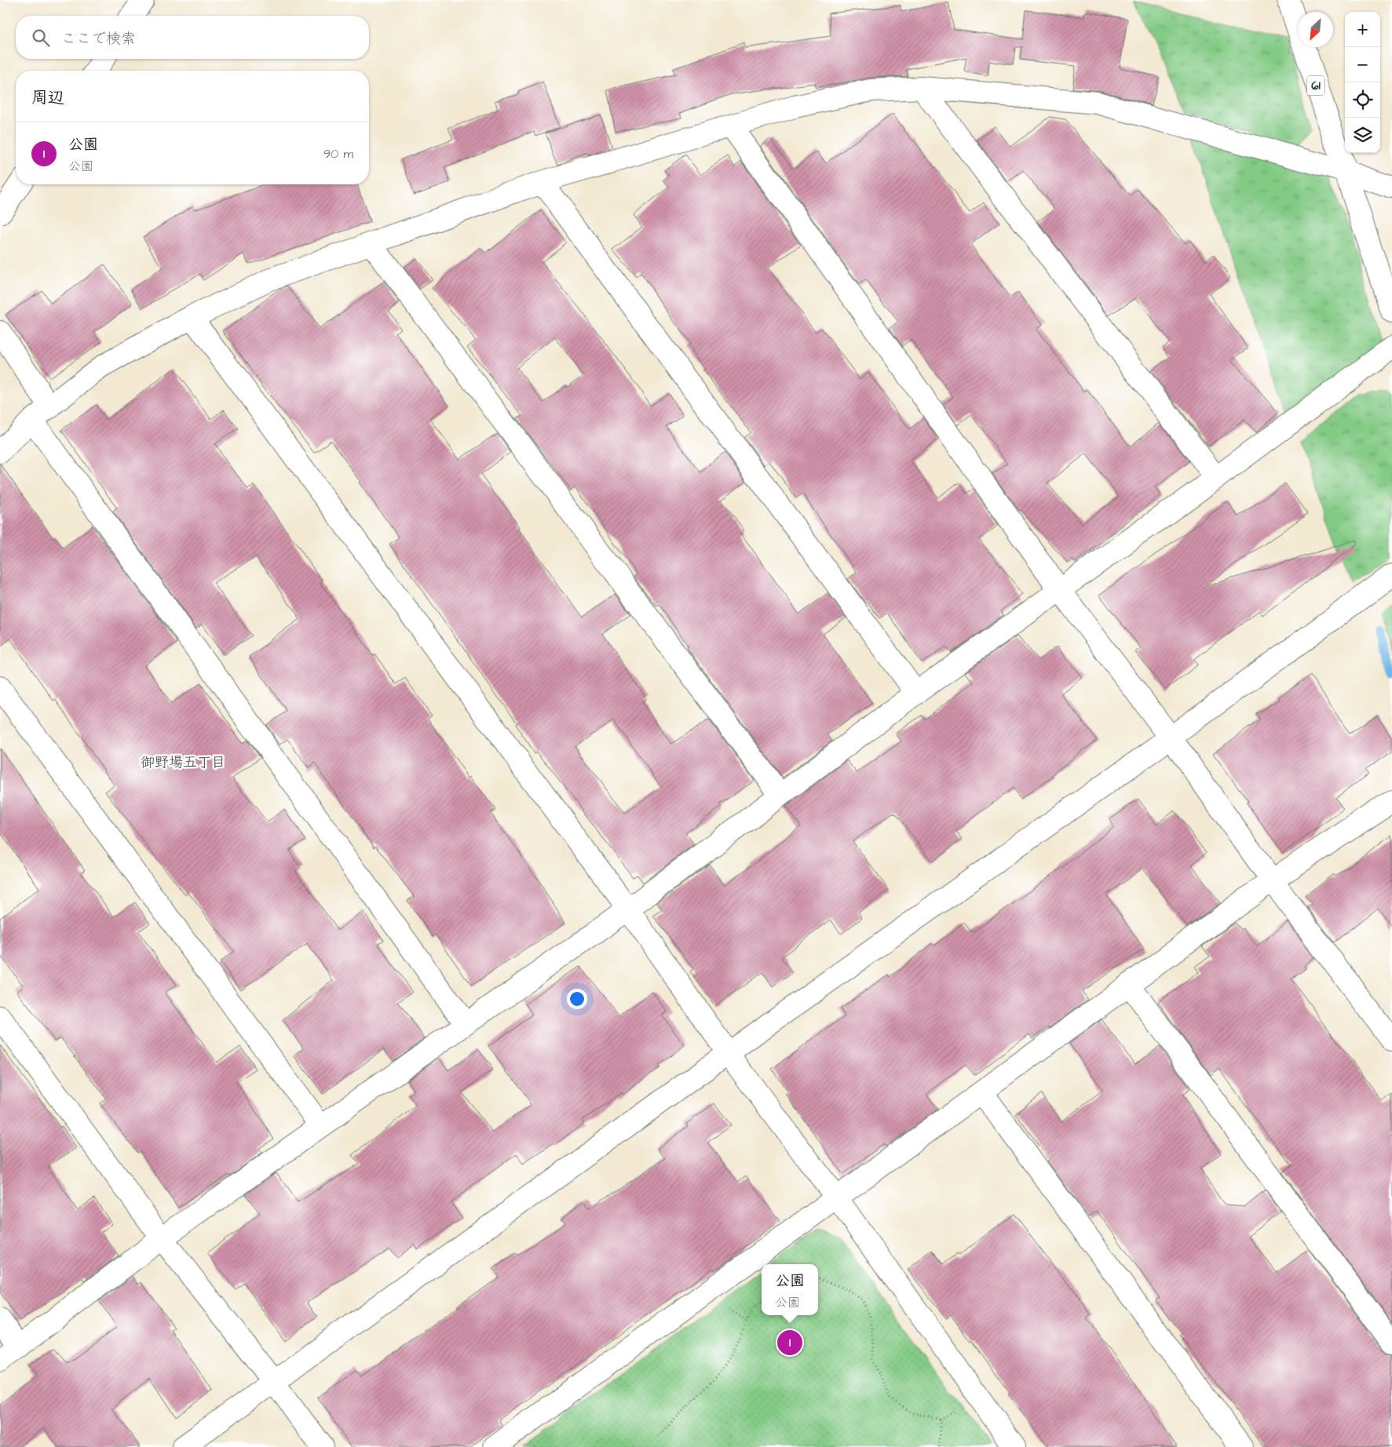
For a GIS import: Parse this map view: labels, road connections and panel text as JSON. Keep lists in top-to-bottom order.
{
  "streets": {
    "street": ["61"]
  },
  "districts": ["御野場五丁目"],
  "north": "bottom left",
  "page": {
    "map_buttons": ["+", "−"],
    "search": "ここで検索",
    "heading": "周辺",
    "list": [
      {
        "mark": "1",
        "name": "公園",
        "note": "公園",
        "value": "90 m"
      }
    ],
    "popup": ["公園", "公園"],
    "pins": "1"
  }
}
